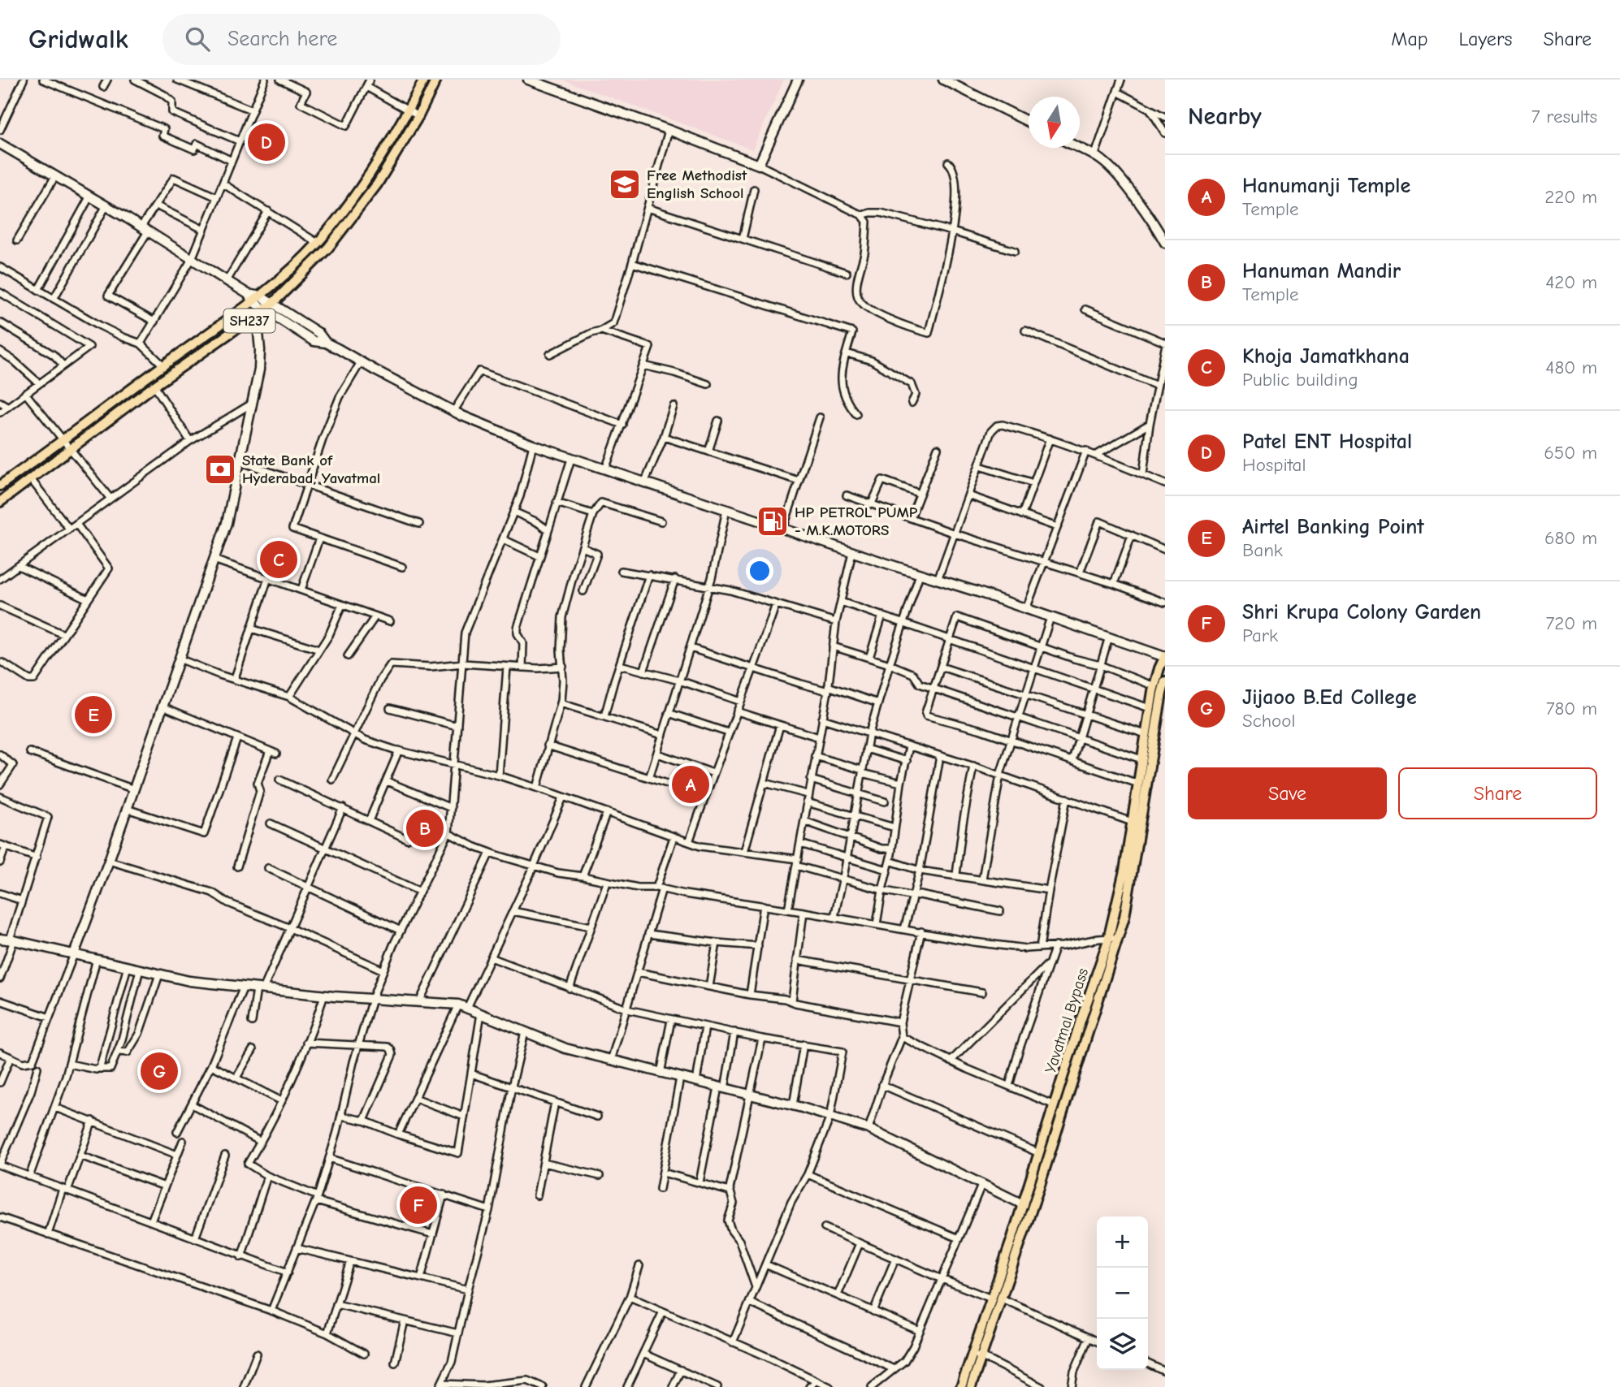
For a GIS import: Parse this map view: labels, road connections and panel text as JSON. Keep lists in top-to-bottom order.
{
  "streets": {
    "main road": ["SH237", "Yavatmal Bypass"]
  },
  "places": {
    "school or university": ["Free Methodist English School"],
    "bank": ["State Bank of Hyderabad, Yavatmal"],
    "fuel station": ["HP PETROL PUMP - M.K.MOTORS"]
  },
  "north": "bottom",
  "page": {
    "header": "Gridwalk",
    "search": "Search here",
    "nav": ["Map", "Layers", "Share"],
    "heading": ["Nearby", "7 results"],
    "pins": [
      "D",
      "C",
      "E",
      "A",
      "B",
      "G",
      "F"
    ],
    "list": [
      {
        "mark": "A",
        "name": "Hanumanji Temple",
        "note": "Temple",
        "value": "220 m"
      },
      {
        "mark": "B",
        "name": "Hanuman Mandir",
        "note": "Temple",
        "value": "420 m"
      },
      {
        "mark": "C",
        "name": "Khoja Jamatkhana",
        "note": "Public building",
        "value": "480 m"
      },
      {
        "mark": "D",
        "name": "Patel ENT Hospital",
        "note": "Hospital",
        "value": "650 m"
      },
      {
        "mark": "E",
        "name": "Airtel Banking Point",
        "note": "Bank",
        "value": "680 m"
      },
      {
        "mark": "F",
        "name": "Shri Krupa Colony Garden",
        "note": "Park",
        "value": "720 m"
      },
      {
        "mark": "G",
        "name": "Jijaoo B.Ed College",
        "note": "School",
        "value": "780 m"
      }
    ],
    "buttons": ["Save", "Share"],
    "map_buttons": ["+", "−"]
  }
}
